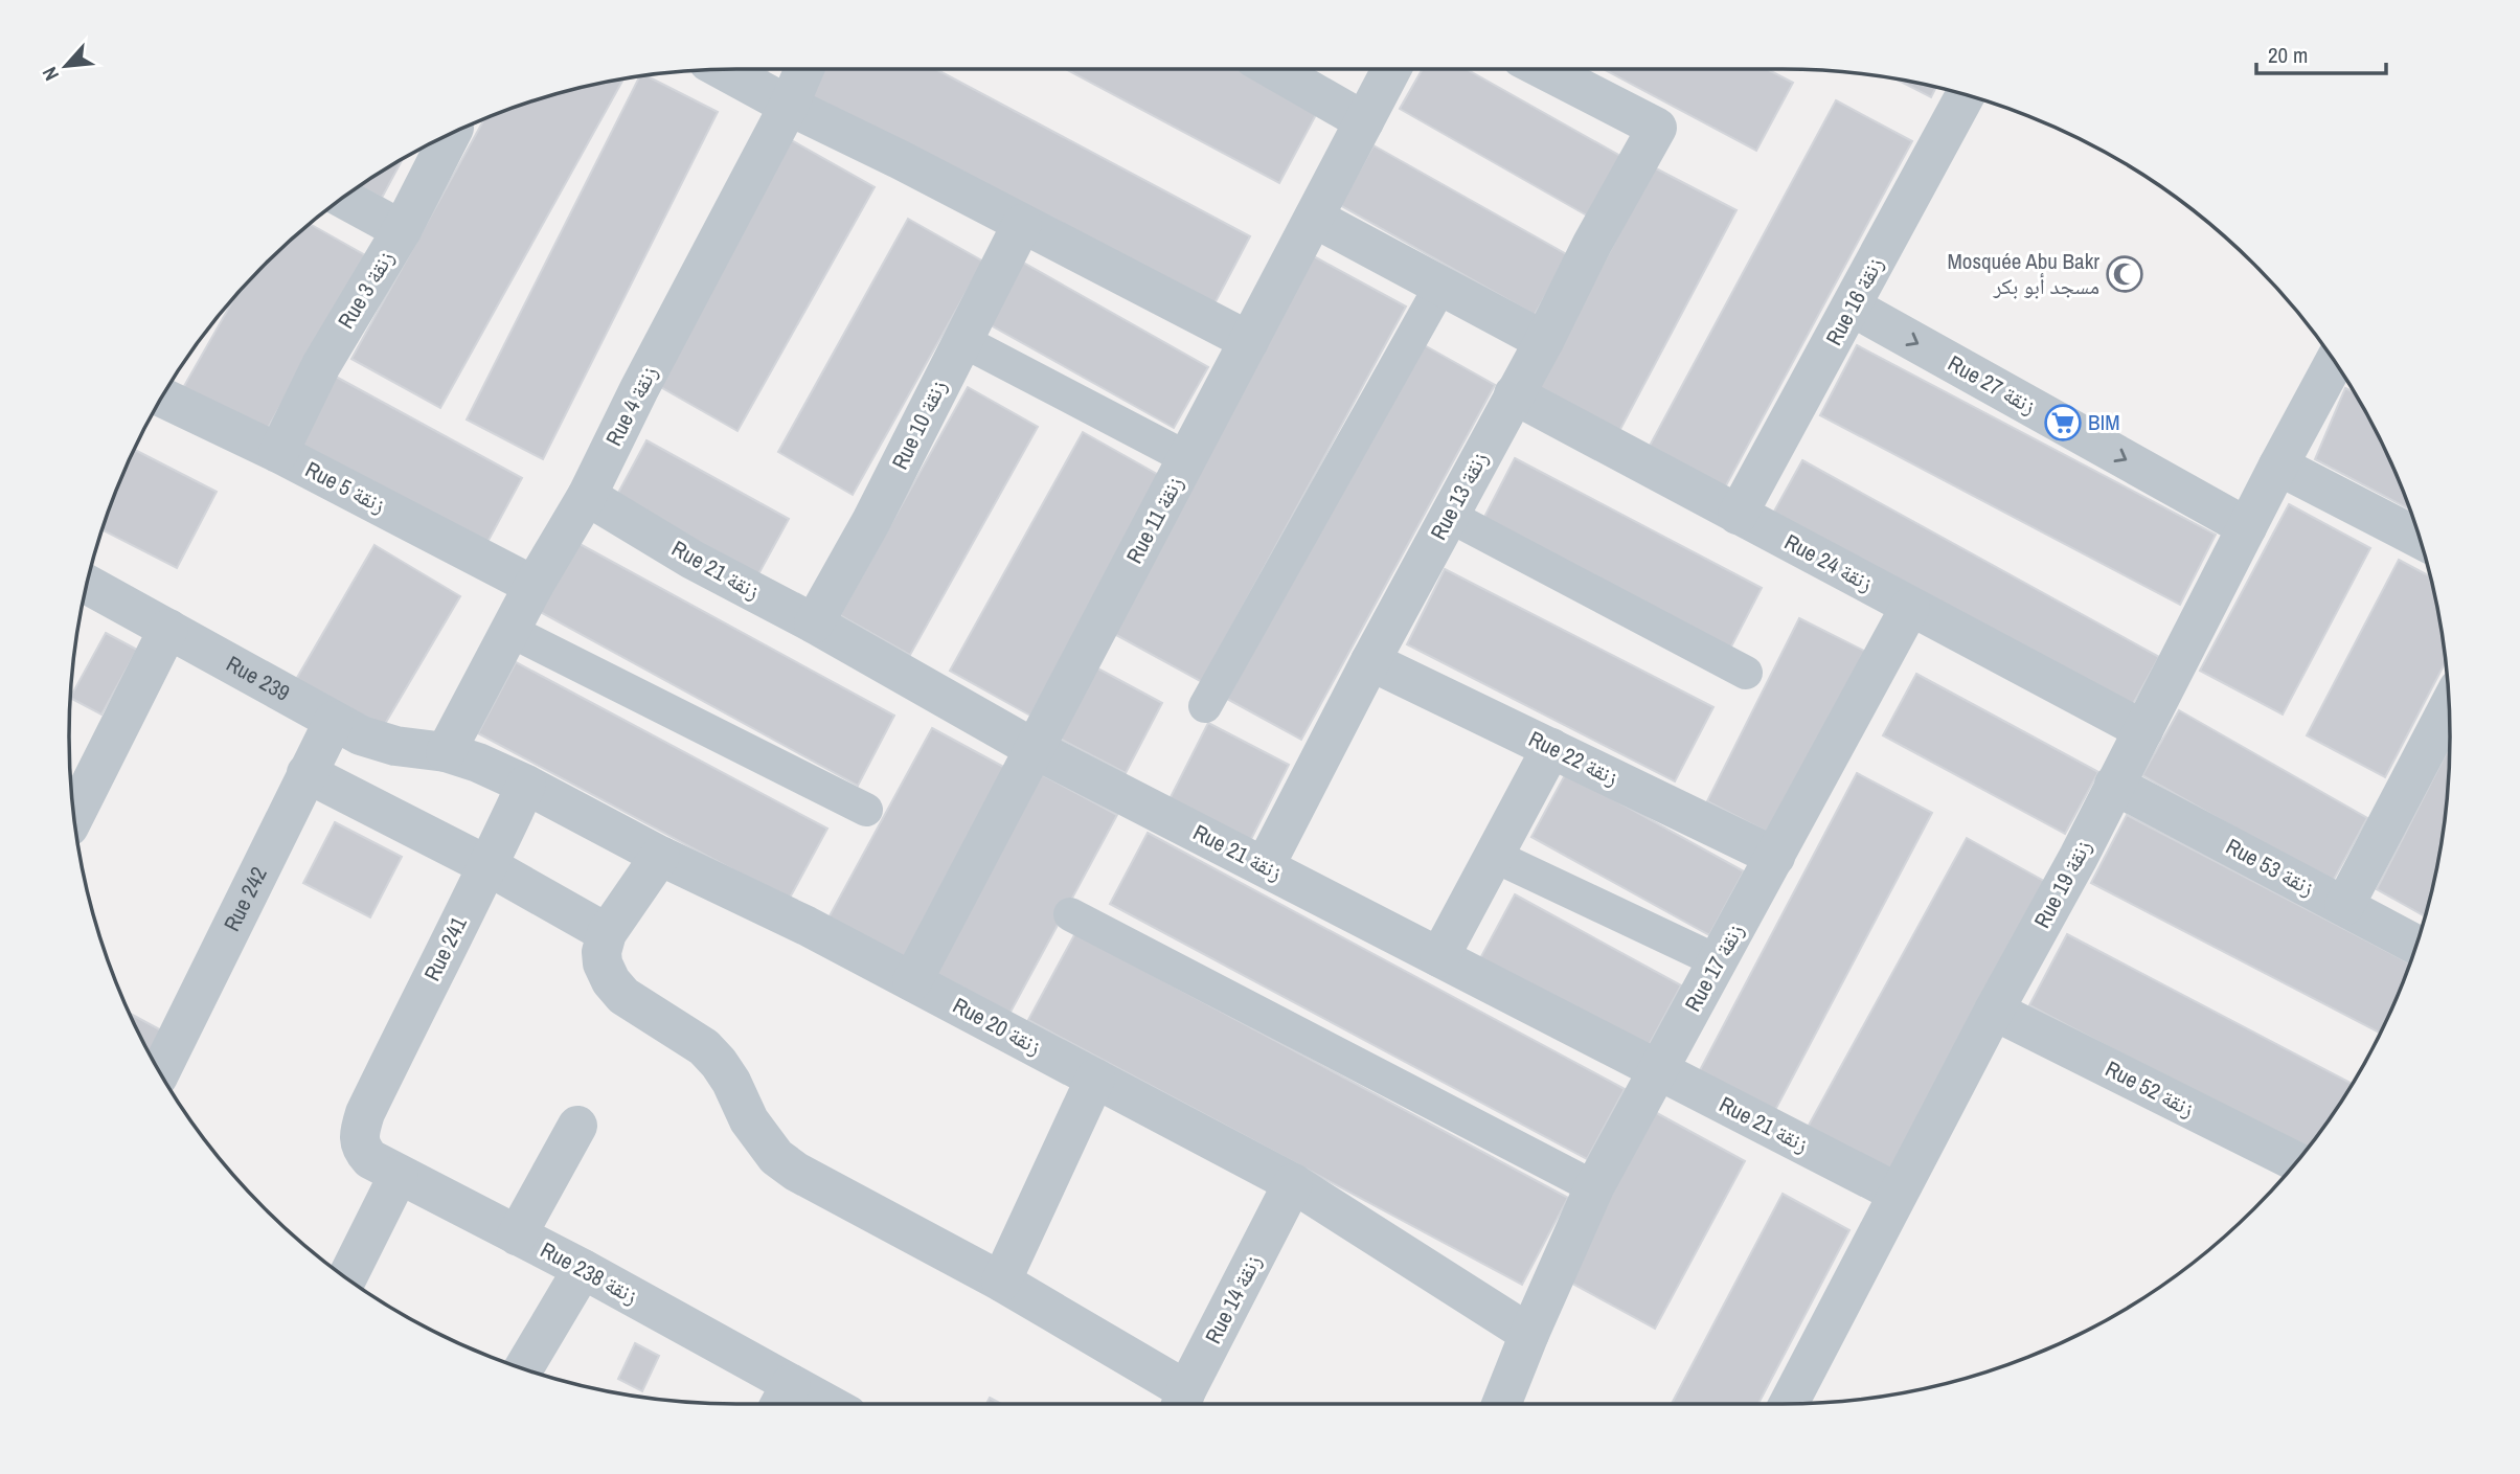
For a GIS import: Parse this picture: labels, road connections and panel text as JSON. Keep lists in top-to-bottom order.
{
  "streets": {
    "street": [
      "Rue 3 زنقة",
      "Rue 16 زنقة",
      "Rue 27 زنقة",
      "Rue 4 زنقة",
      "Rue 10 زنقة",
      "Rue 5 زنقة",
      "Rue 13 زنقة",
      "Rue 11 زنقة",
      "Rue 24 زنقة",
      "Rue 21 زنقة",
      "Rue 239",
      "Rue 22 زنقة",
      "Rue 53 زنقة",
      "Rue 19 زنقة",
      "Rue 242",
      "Rue 241",
      "Rue 17 زنقة",
      "Rue 20 زنقة",
      "Rue 52 زنقة",
      "Rue 238 زنقة",
      "Rue 14 زنقة"
    ]
  },
  "crossings": [
    ["Rue 3 زنقة", "Rue 5 زنقة"],
    ["Rue 16 زنقة", "Rue 27 زنقة"],
    ["Rue 16 زنقة", "Rue 24 زنقة"],
    ["Rue 27 زنقة", "Rue 19 زنقة"],
    ["Rue 4 زنقة", "Rue 5 زنقة"],
    ["Rue 4 زنقة", "Rue 21 زنقة"],
    ["Rue 4 زنقة", "Rue 239"],
    ["Rue 4 زنقة", "Rue 20 زنقة"],
    ["Rue 10 زنقة", "Rue 21 زنقة"],
    ["Rue 13 زنقة", "Rue 24 زنقة"],
    ["Rue 13 زنقة", "Rue 21 زنقة"],
    ["Rue 13 زنقة", "Rue 22 زنقة"],
    ["Rue 11 زنقة", "Rue 21 زنقة"],
    ["Rue 11 زنقة", "Rue 20 زنقة"],
    ["Rue 24 زنقة", "Rue 19 زنقة"],
    ["Rue 24 زنقة", "Rue 17 زنقة"],
    ["Rue 21 زنقة", "Rue 19 زنقة"],
    ["Rue 21 زنقة", "Rue 17 زنقة"],
    ["Rue 239", "Rue 242"],
    ["Rue 239", "Rue 20 زنقة"],
    ["Rue 22 زنقة", "Rue 17 زنقة"],
    ["Rue 53 زنقة", "Rue 19 زنقة"],
    ["Rue 19 زنقة", "Rue 52 زنقة"],
    ["Rue 241", "Rue 20 زنقة"],
    ["Rue 241", "Rue 238 زنقة"],
    ["Rue 17 زنقة", "Rue 20 زنقة"],
    ["Rue 20 زنقة", "Rue 14 زنقة"]
  ],
  "one_way": ["Rue 27 زنقة"],
  "places": {
    "mosque": ["Mosquée Abu Bakr مسجد أبو بكر"],
    "supermarket": ["BIM"]
  },
  "scale_bar": "20 m",
  "north": "bottom left"
}
